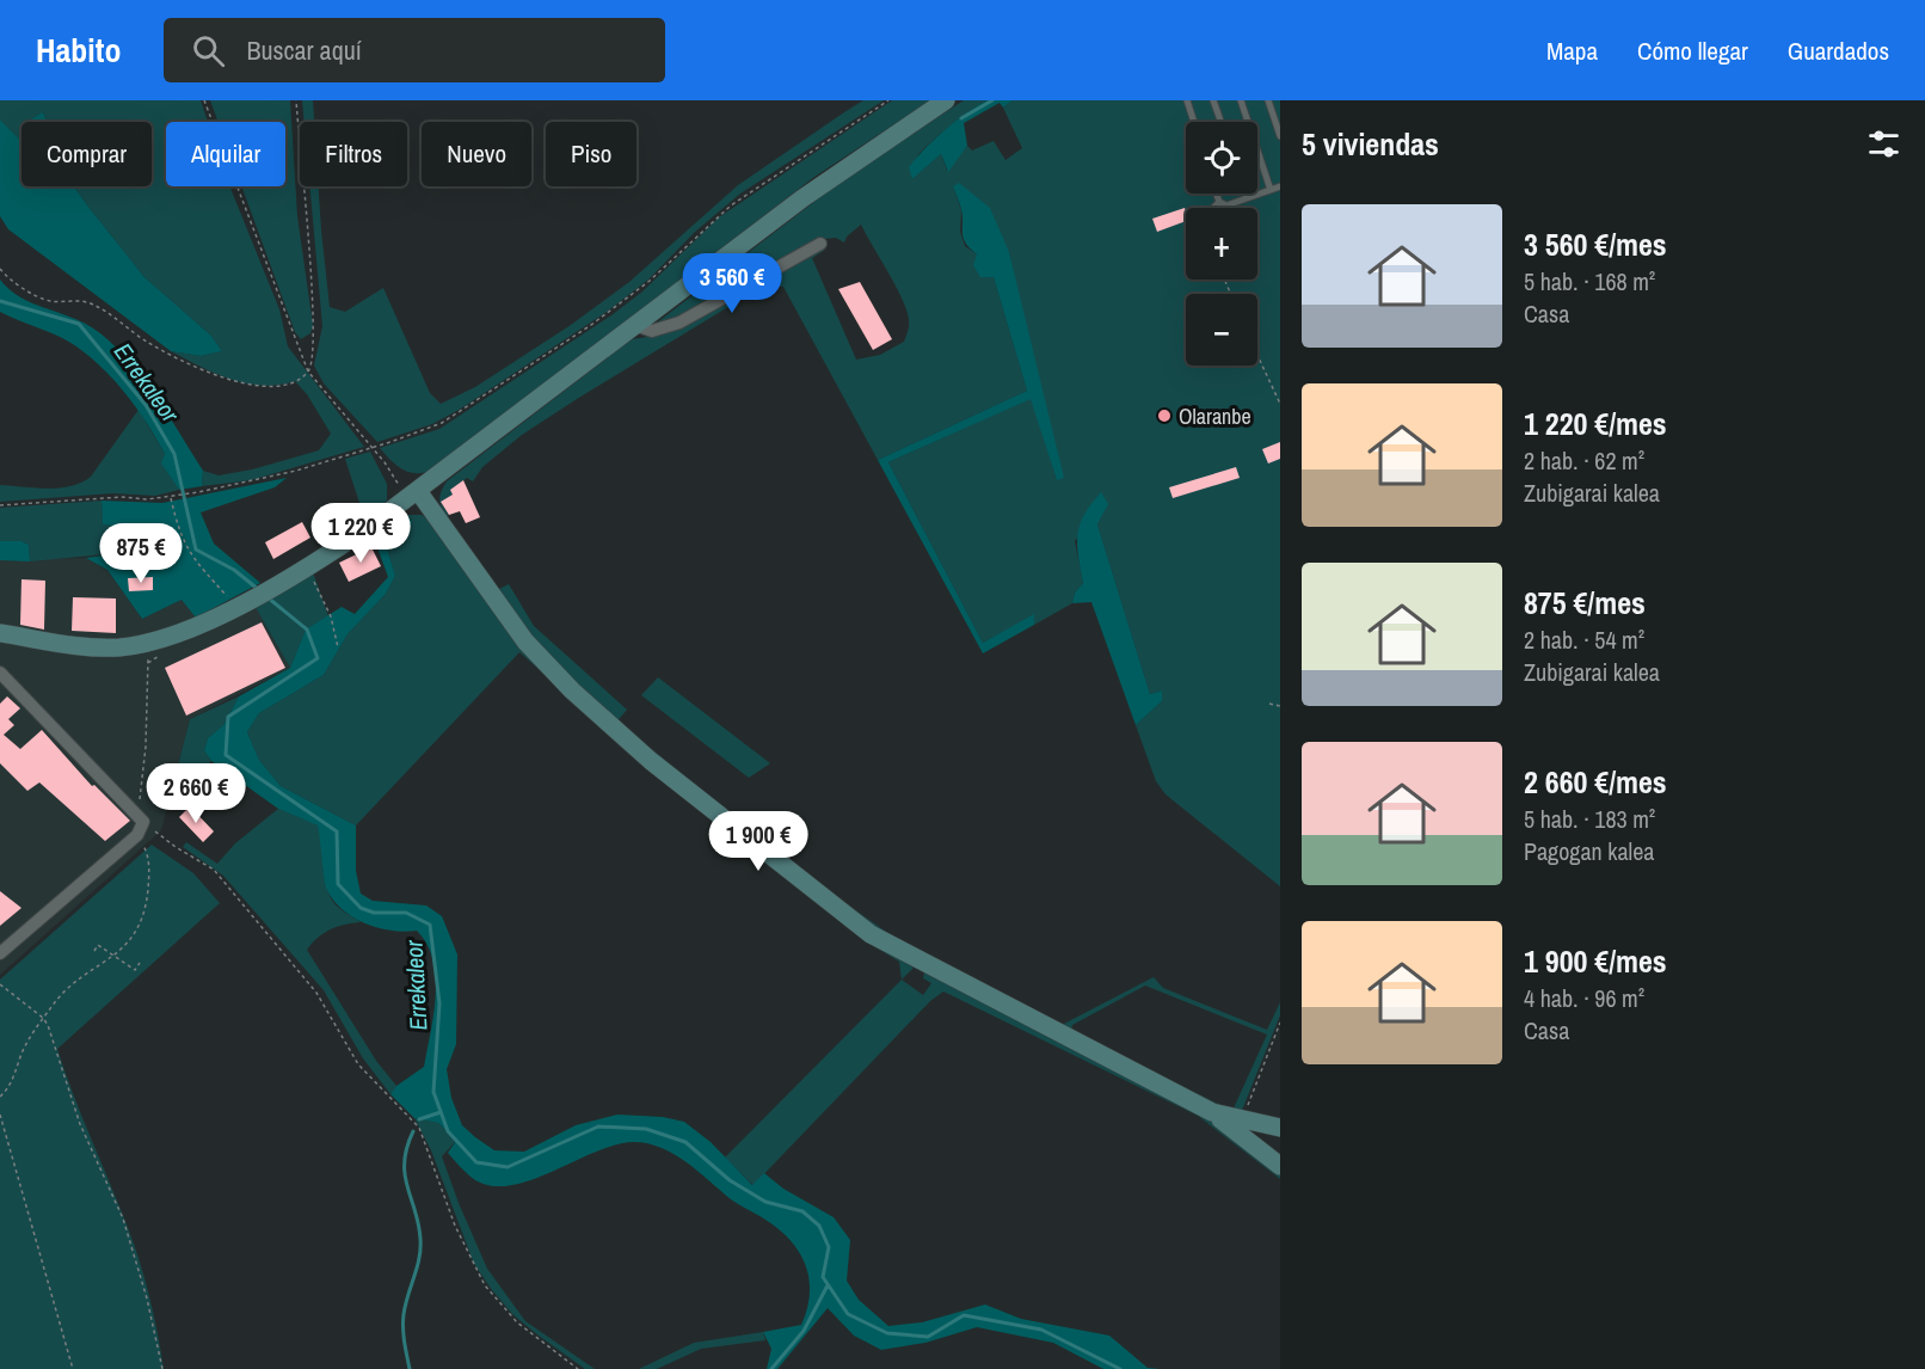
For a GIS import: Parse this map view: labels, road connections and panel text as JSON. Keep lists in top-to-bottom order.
{
  "water": ["Errekaleor"],
  "places": ["Olaranbe"],
  "page": {
    "header": "Habito",
    "search": "Buscar aquí",
    "nav": ["Mapa", "Cómo llegar", "Guardados"],
    "heading": "5 viviendas",
    "map_buttons": ["+", "−"],
    "chip": [
      "Comprar",
      "Alquilar",
      "Filtros",
      "Nuevo",
      "Piso"
    ],
    "list": [
      {
        "name": "3 560 €/mes",
        "note": "5 hab. · 168 m² · Casa"
      },
      {
        "name": "1 220 €/mes",
        "note": "2 hab. · 62 m² · Zubigarai kalea"
      },
      {
        "name": "875 €/mes",
        "note": "2 hab. · 54 m² · Zubigarai kalea"
      },
      {
        "name": "2 660 €/mes",
        "note": "5 hab. · 183 m² · Pagogan kalea"
      },
      {
        "name": "1 900 €/mes",
        "note": "4 hab. · 96 m² · Casa"
      }
    ],
    "price": [
      "3 560 €",
      "1 220 €",
      "875 €",
      "2 660 €",
      "1 900 €"
    ]
  }
}
